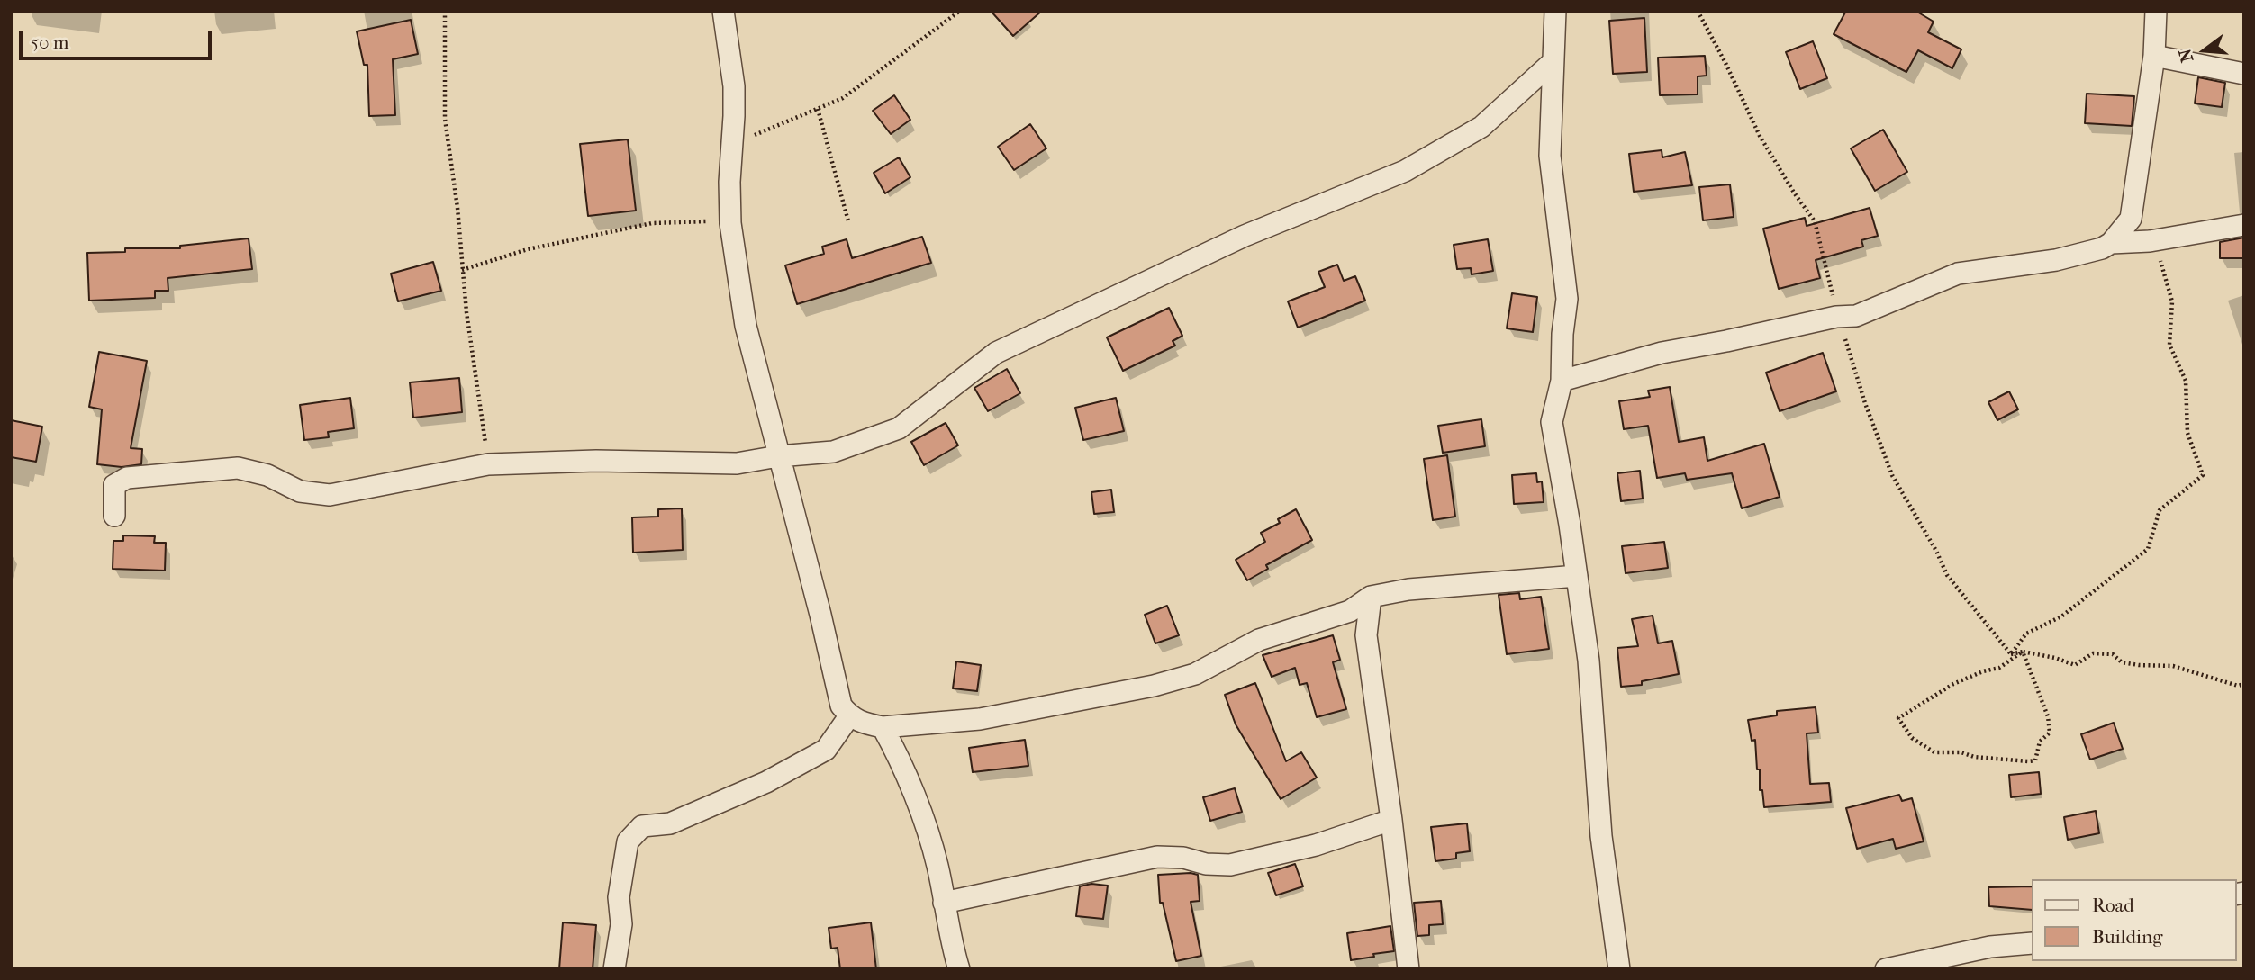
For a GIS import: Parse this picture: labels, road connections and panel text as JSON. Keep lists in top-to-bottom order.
{
  "legend": ["Road", "Building"],
  "scale_bar": "50 m",
  "north": "left"
}
